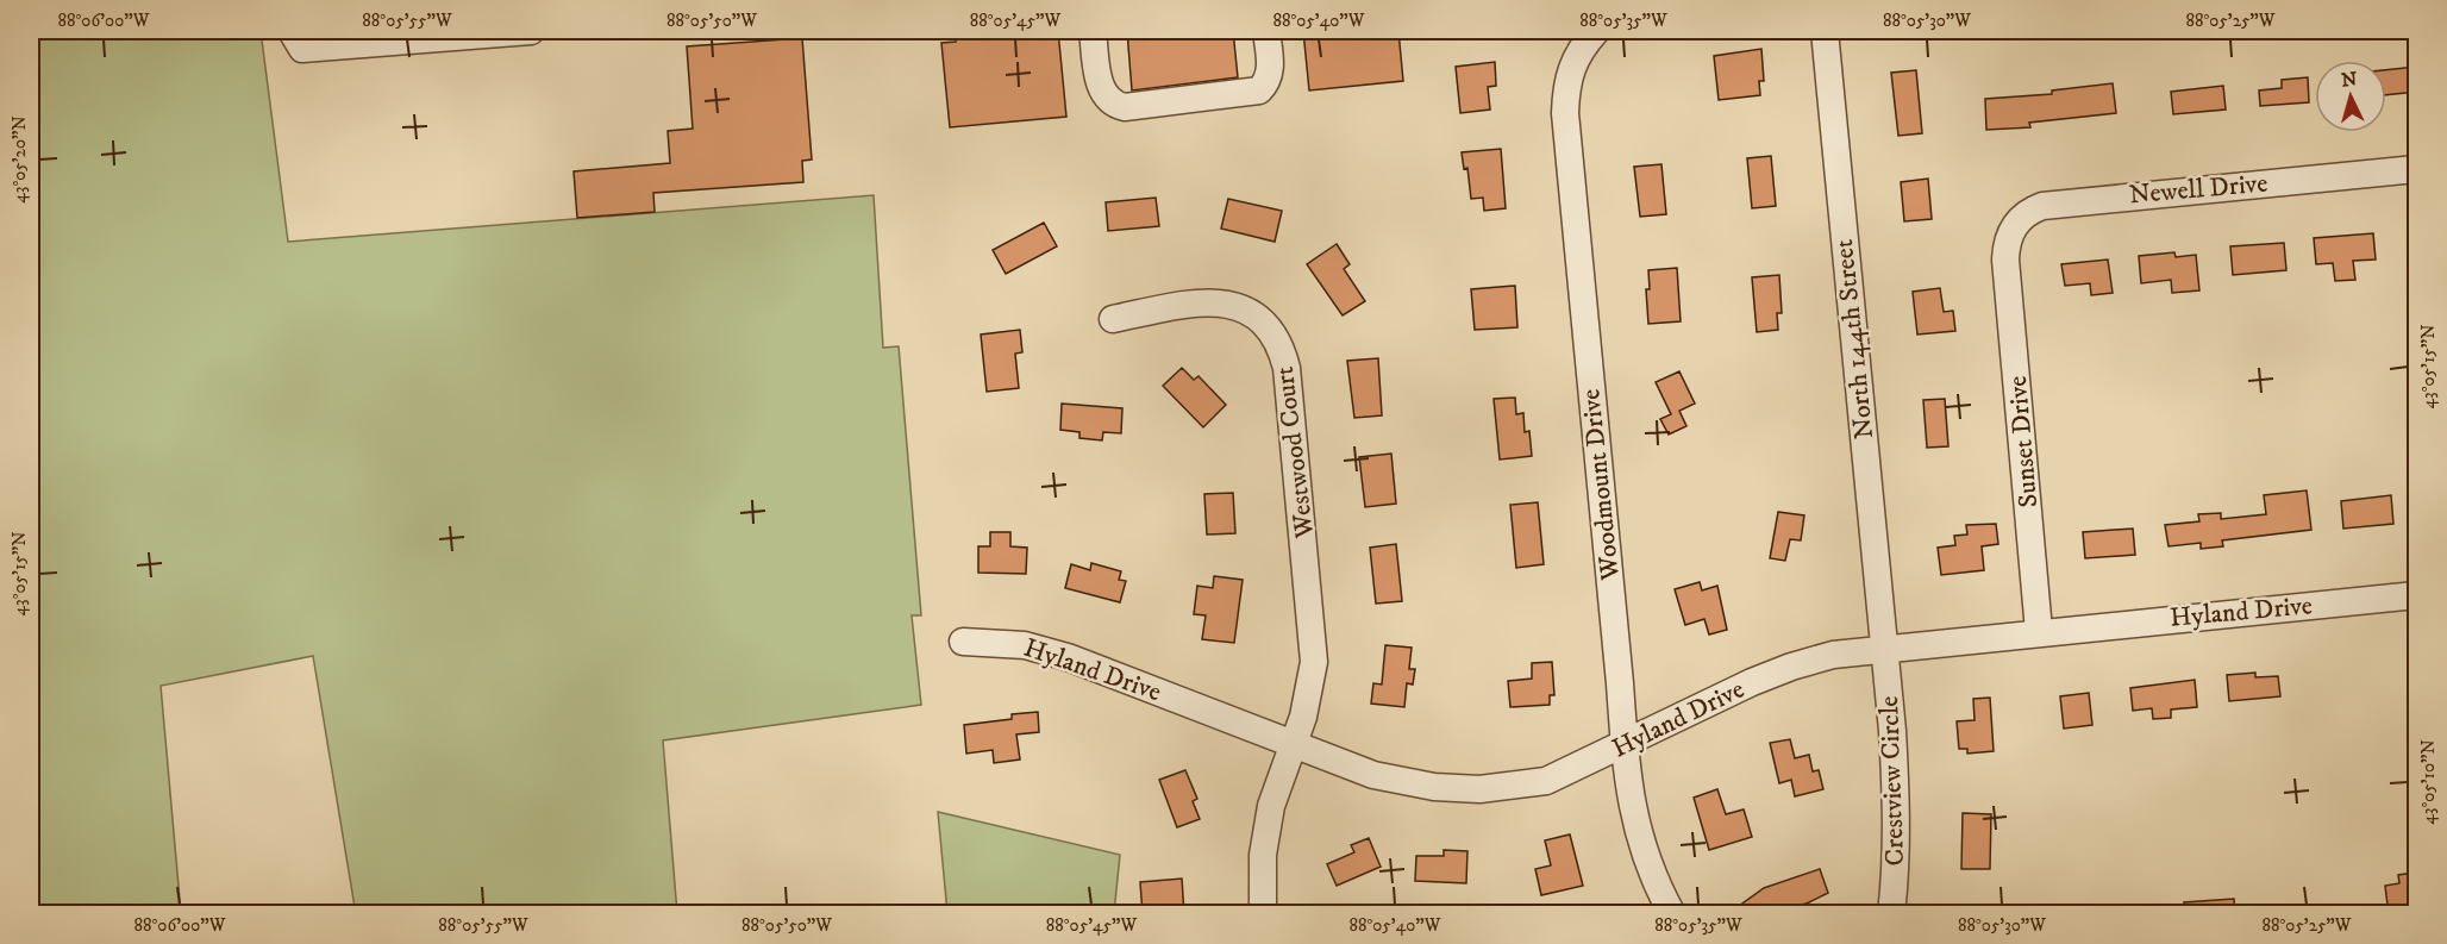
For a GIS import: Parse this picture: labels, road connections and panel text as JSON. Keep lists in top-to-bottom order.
{
  "streets": {
    "street": [
      "Newell Drive",
      "North 144th Street",
      "Sunset Drive",
      "Westwood Court",
      "Woodmount Drive",
      "Hyland Drive",
      "Crestview Circle"
    ]
  },
  "crossings": [
    ["Newell Drive", "Sunset Drive"],
    ["North 144th Street", "Hyland Drive"],
    ["North 144th Street", "Crestview Circle"],
    ["Sunset Drive", "Hyland Drive"],
    ["Westwood Court", "Hyland Drive"],
    ["Woodmount Drive", "Hyland Drive"],
    ["Hyland Drive", "Crestview Circle"]
  ],
  "north": "top",
  "coordinates": [
    "88°06'00\"W",
    "88°05'55\"W",
    "88°05'50\"W",
    "88°05'45\"W",
    "88°05'40\"W",
    "88°05'35\"W",
    "88°05'30\"W",
    "88°05'25\"W",
    "43°05'20\"N",
    "43°05'15\"N",
    "43°05'10\"N"
  ]
}
